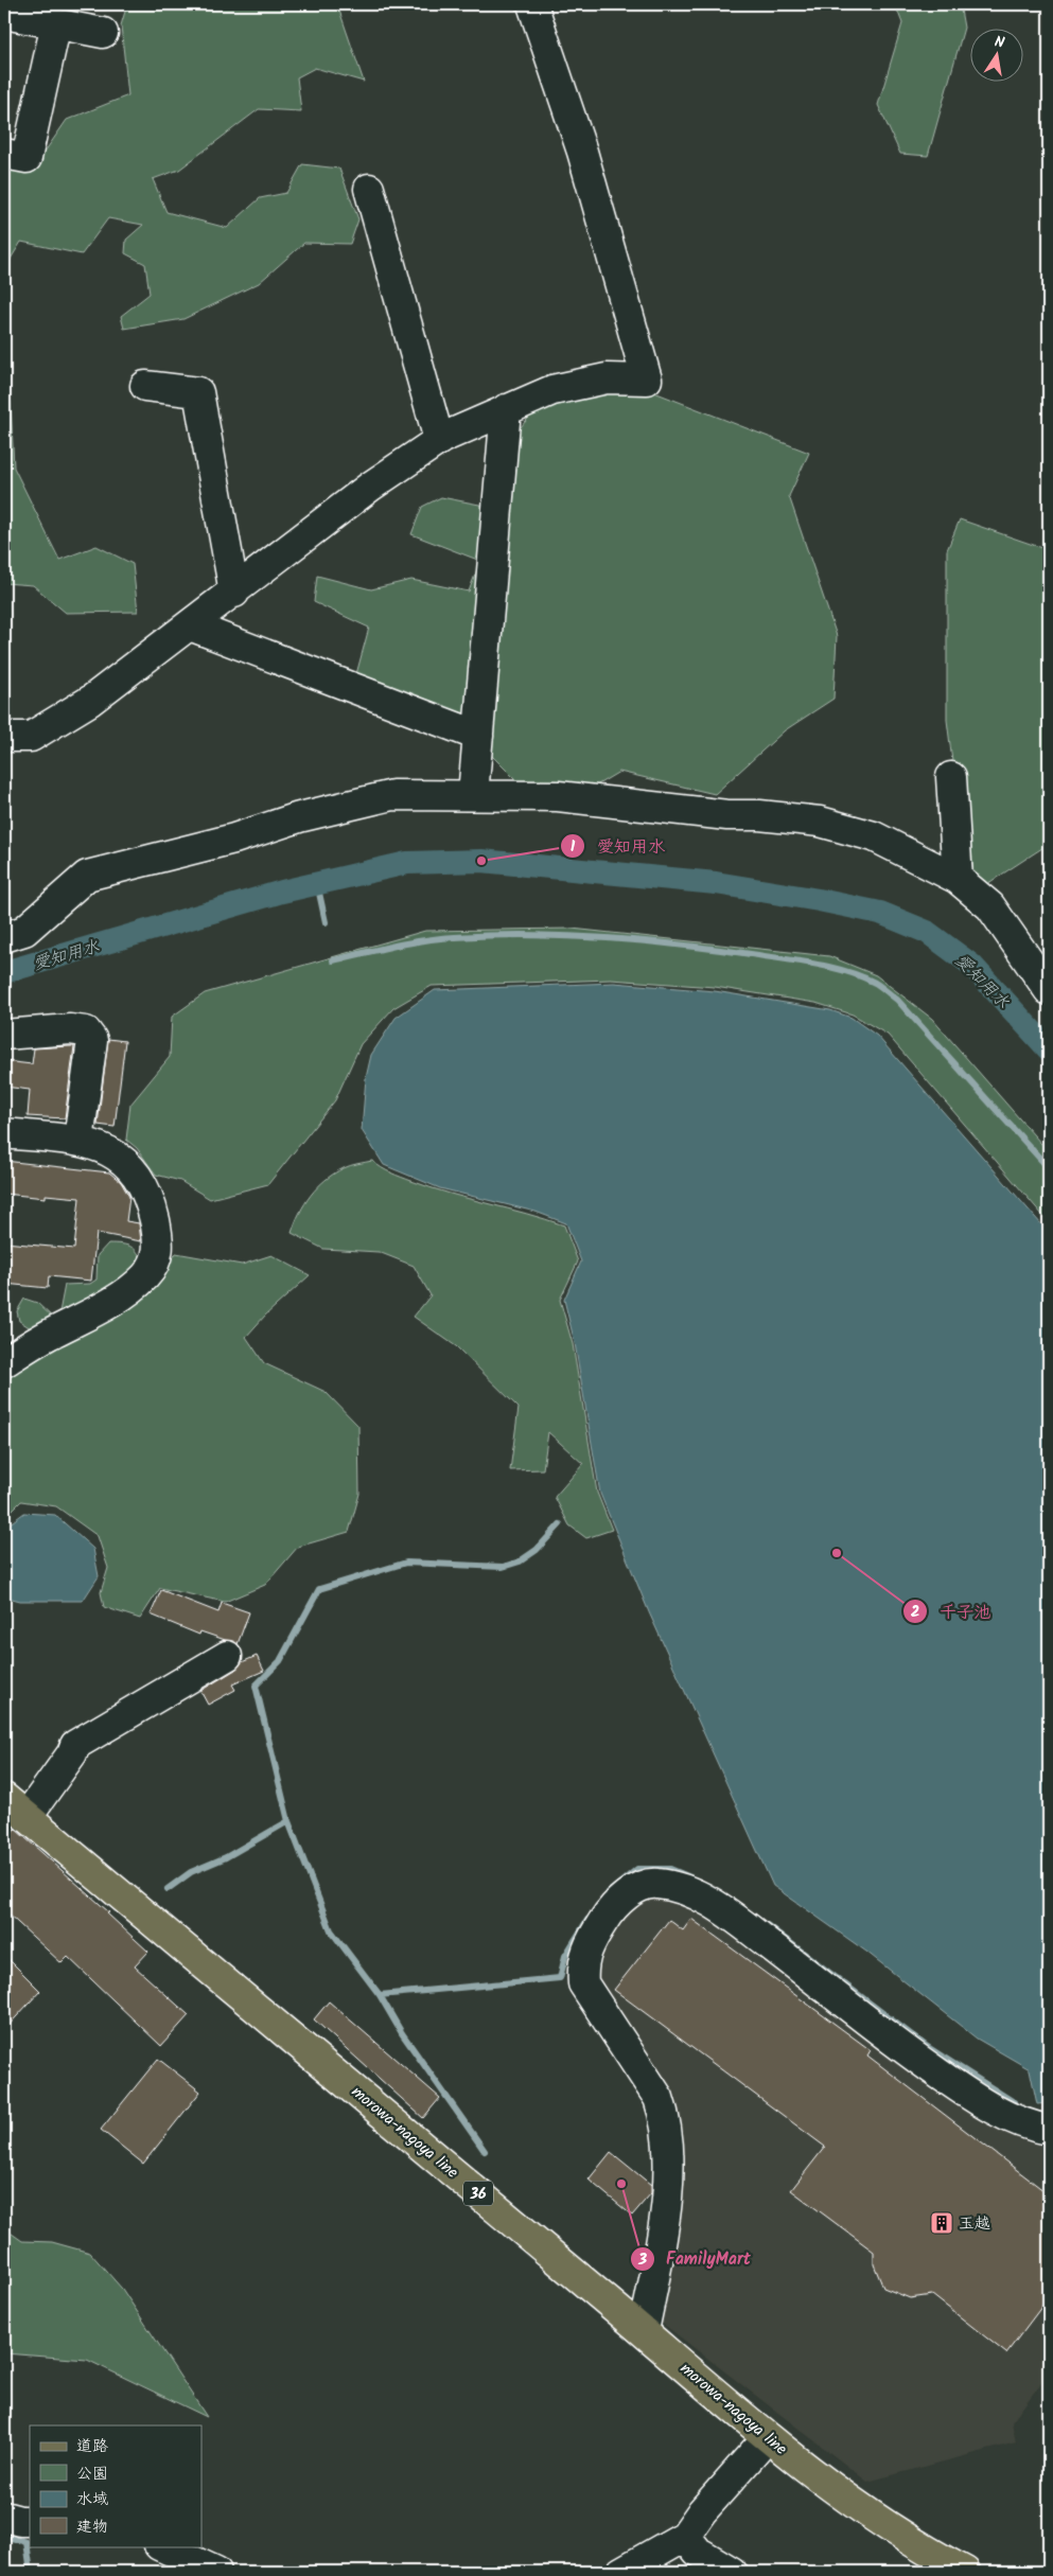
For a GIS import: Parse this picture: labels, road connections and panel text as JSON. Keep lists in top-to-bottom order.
{
  "streets": {
    "main road": ["morowa-nagoya line", "36"]
  },
  "water": ["愛知用水"],
  "places": {
    "other": ["愛知用水", "千子池", "FamilyMart"],
    "building": ["玉越"]
  },
  "legend": [
    "道路",
    "公園",
    "水域",
    "建物"
  ],
  "north": "top"
}
